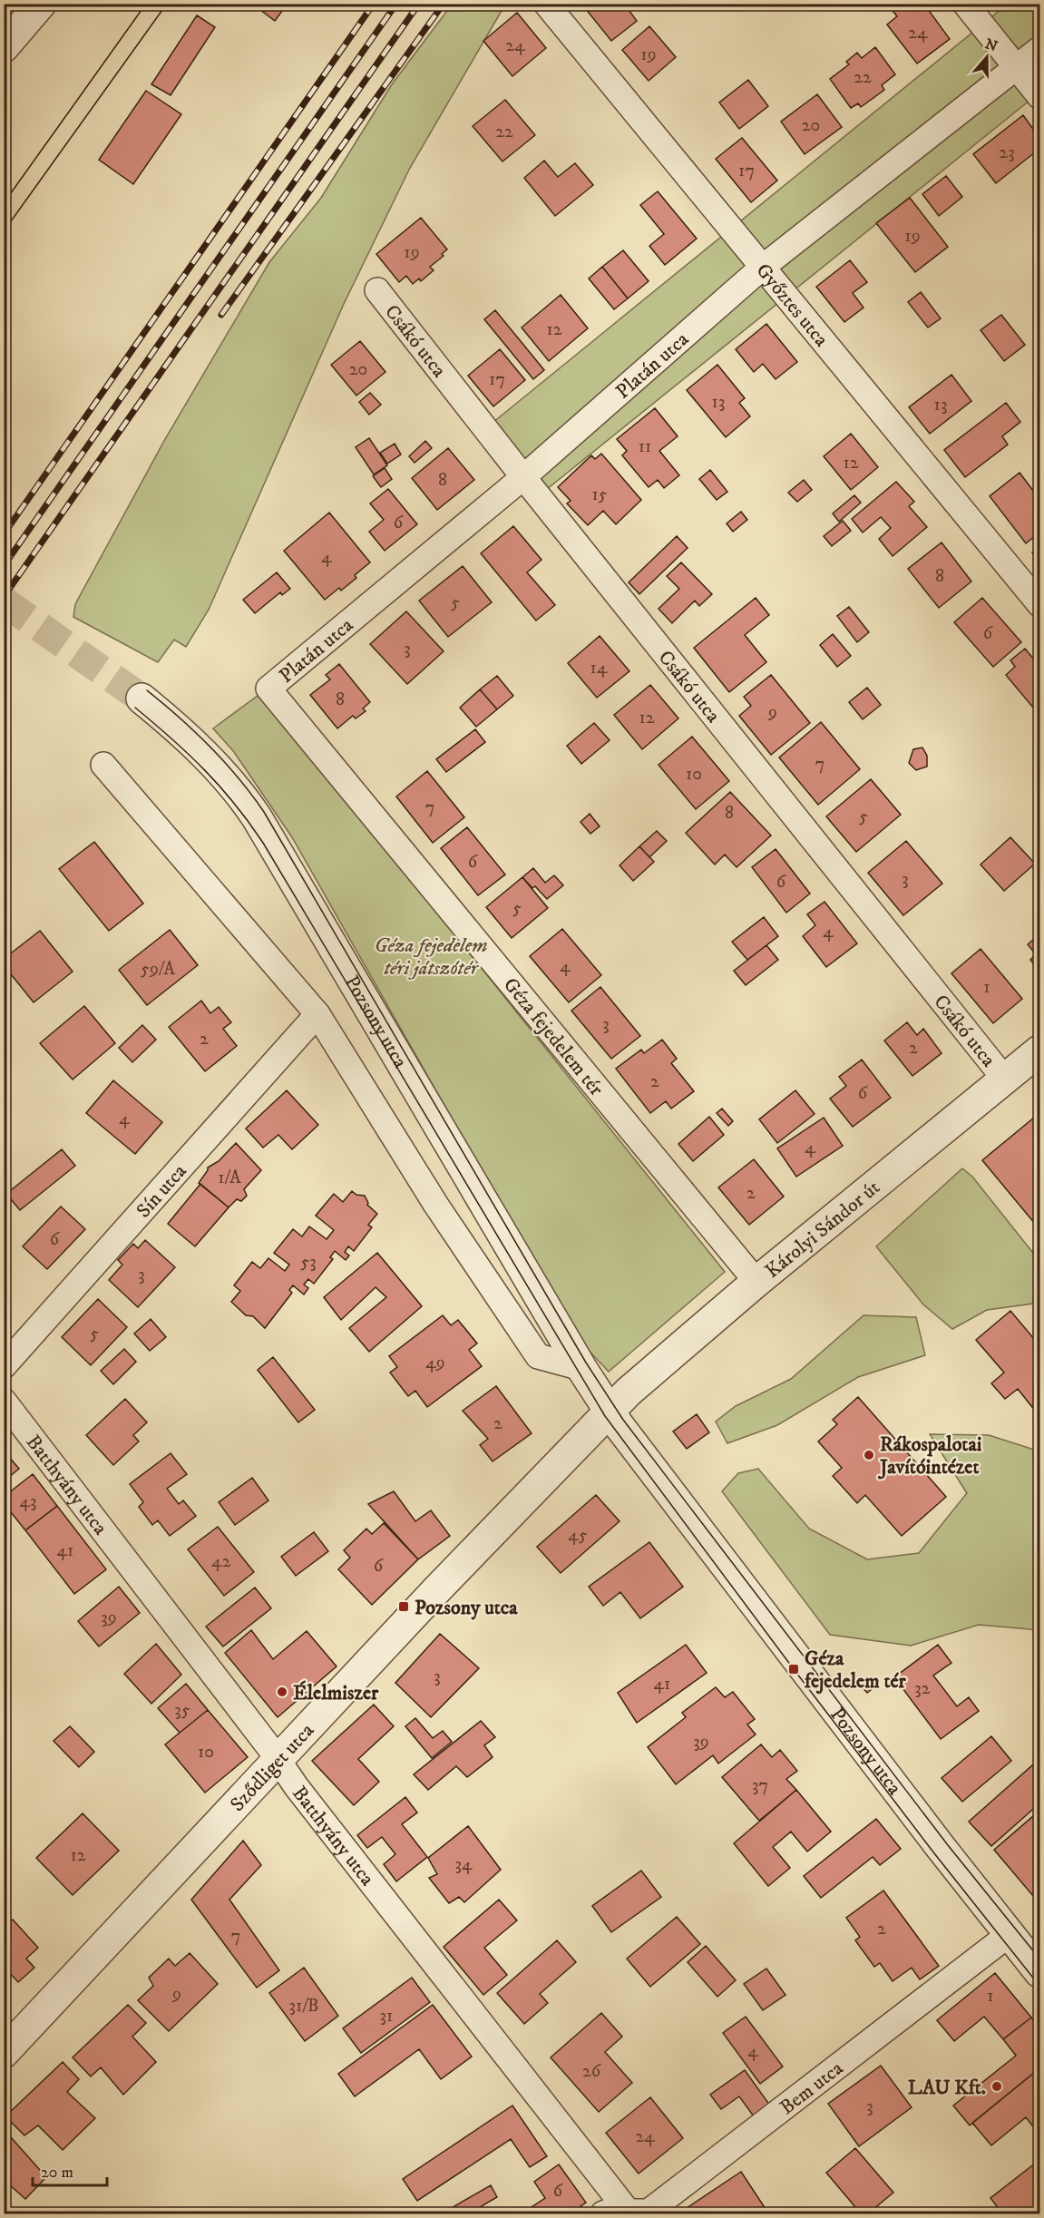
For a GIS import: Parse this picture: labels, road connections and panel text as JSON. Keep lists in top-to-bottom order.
{
  "streets": {
    "street": [
      "Győztes utca",
      "Csákó utca",
      "Platán utca",
      "Pozsony utca",
      "Géza fejedelem tér",
      "Sín utca",
      "Károlyi Sándor út",
      "Batthyány utca",
      "Sződliget utca",
      "Bem utca"
    ]
  },
  "crossings": [
    ["Győztes utca", "Platán utca"],
    ["Csákó utca", "Platán utca"],
    ["Csákó utca", "Károlyi Sándor út"],
    ["Platán utca", "Géza fejedelem tér"],
    ["Pozsony utca", "Károlyi Sándor út"],
    ["Pozsony utca", "Sződliget utca"],
    ["Pozsony utca", "Bem utca"],
    ["Géza fejedelem tér", "Károlyi Sándor út"],
    ["Károlyi Sándor út", "Sződliget utca"],
    ["Batthyány utca", "Sződliget utca"],
    ["Batthyány utca", "Bem utca"]
  ],
  "parks": ["Géza fejedelem téri játszótér"],
  "places": {
    "other": ["Rákospalotai Javítóintézet", "Élelmiszer", "LAU Kft."],
    "transit": ["Pozsony utca", "Géza fejedelem tér"]
  },
  "house_numbers": [
    "24",
    "24",
    "19",
    "22",
    "20",
    "22",
    "23",
    "17",
    "19",
    "19",
    "12",
    "20",
    "17",
    "13",
    "13",
    "11",
    "12",
    "8",
    "15",
    "6",
    "4",
    "8",
    "5",
    "6",
    "3",
    "14",
    "8",
    "9",
    "12",
    "7",
    "10",
    "7",
    "8",
    "5",
    "6",
    "3",
    "6",
    "5",
    "4",
    "4",
    "59/A",
    "1",
    "3",
    "2",
    "2",
    "2",
    "6",
    "4",
    "4",
    "1/A",
    "2",
    "6",
    "53",
    "3",
    "5",
    "49",
    "2",
    "43",
    "45",
    "41",
    "42",
    "6",
    "39",
    "3",
    "41",
    "32",
    "35",
    "39",
    "10",
    "37",
    "12",
    "34",
    "2",
    "7",
    "9",
    "1",
    "31/B",
    "31",
    "4",
    "26",
    "3",
    "24",
    "6"
  ],
  "scale_bar": "20 m",
  "north": "top"
}
